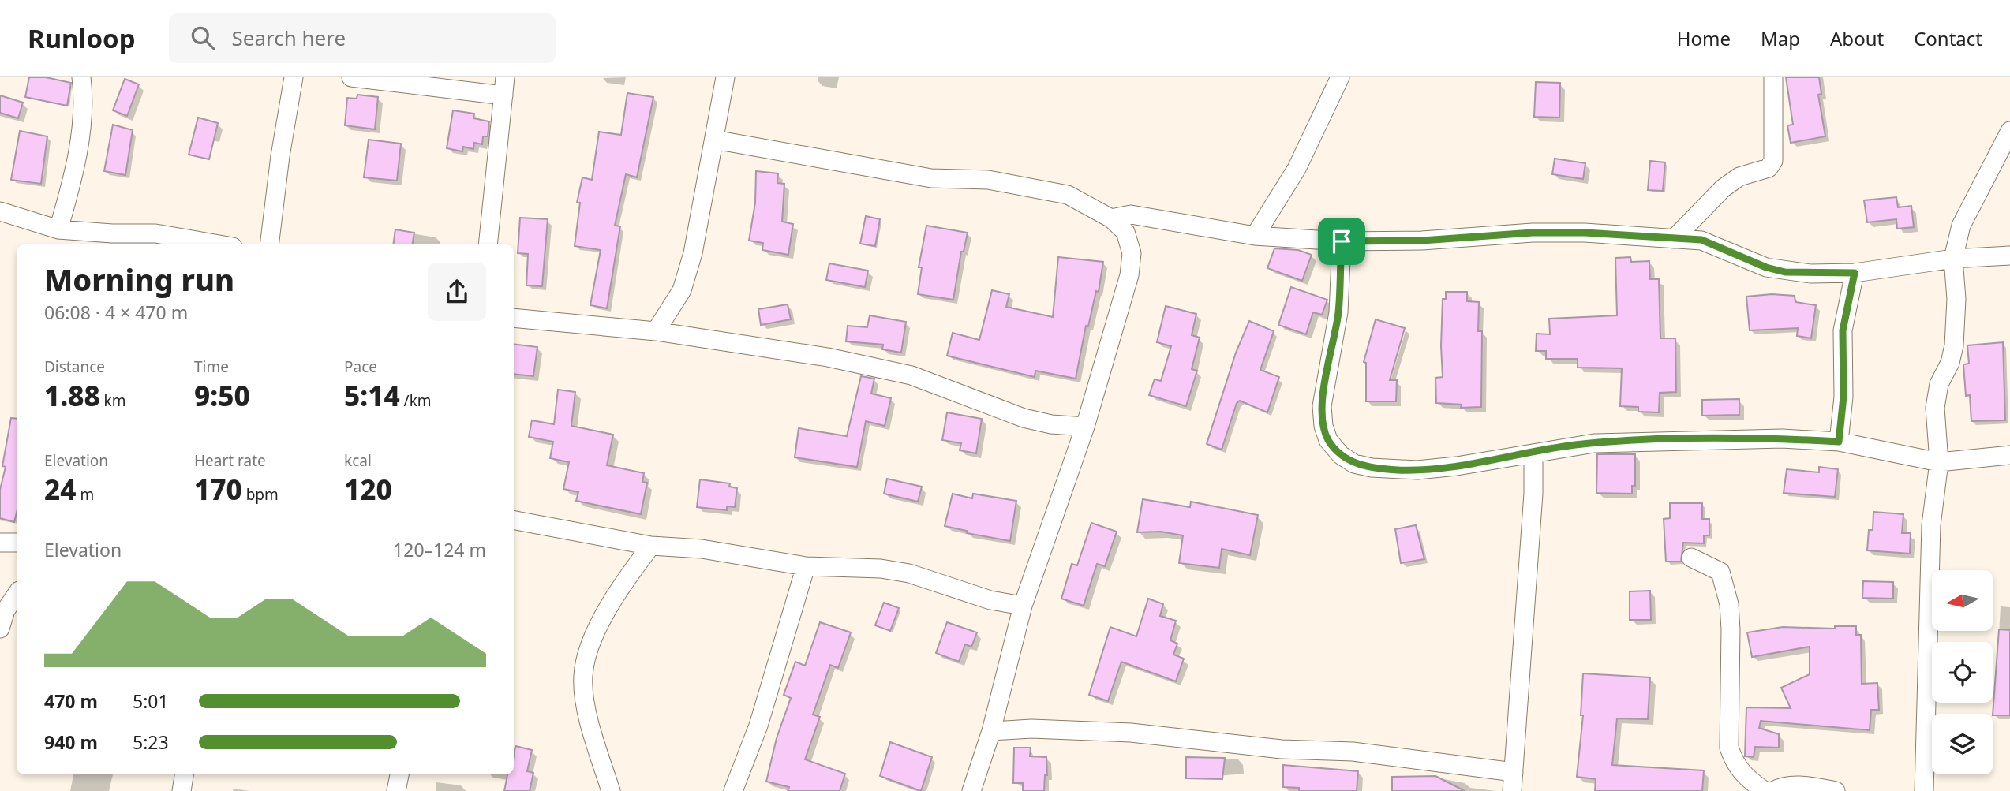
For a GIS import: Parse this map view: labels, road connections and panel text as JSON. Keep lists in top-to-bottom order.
{
  "north": "left",
  "page": {
    "header": "Runloop",
    "search": "Search here",
    "nav": [
      "Home",
      "Map",
      "About",
      "Contact"
    ],
    "heading": ["Morning run", "06:08 · 4 × 470 m"],
    "stats": [
      ["Distance", "1.88 km"],
      ["Time", "9:50"],
      ["Pace", "5:14 /km"],
      ["Elevation", "24 m"],
      ["Heart rate", "170 bpm"],
      ["kcal", "120"]
    ],
    "chart": ["Elevation", "120–124 m"],
    "list": [
      {
        "name": "470 m",
        "note": "5:01"
      },
      {
        "name": "940 m",
        "note": "5:23"
      }
    ]
  }
}
